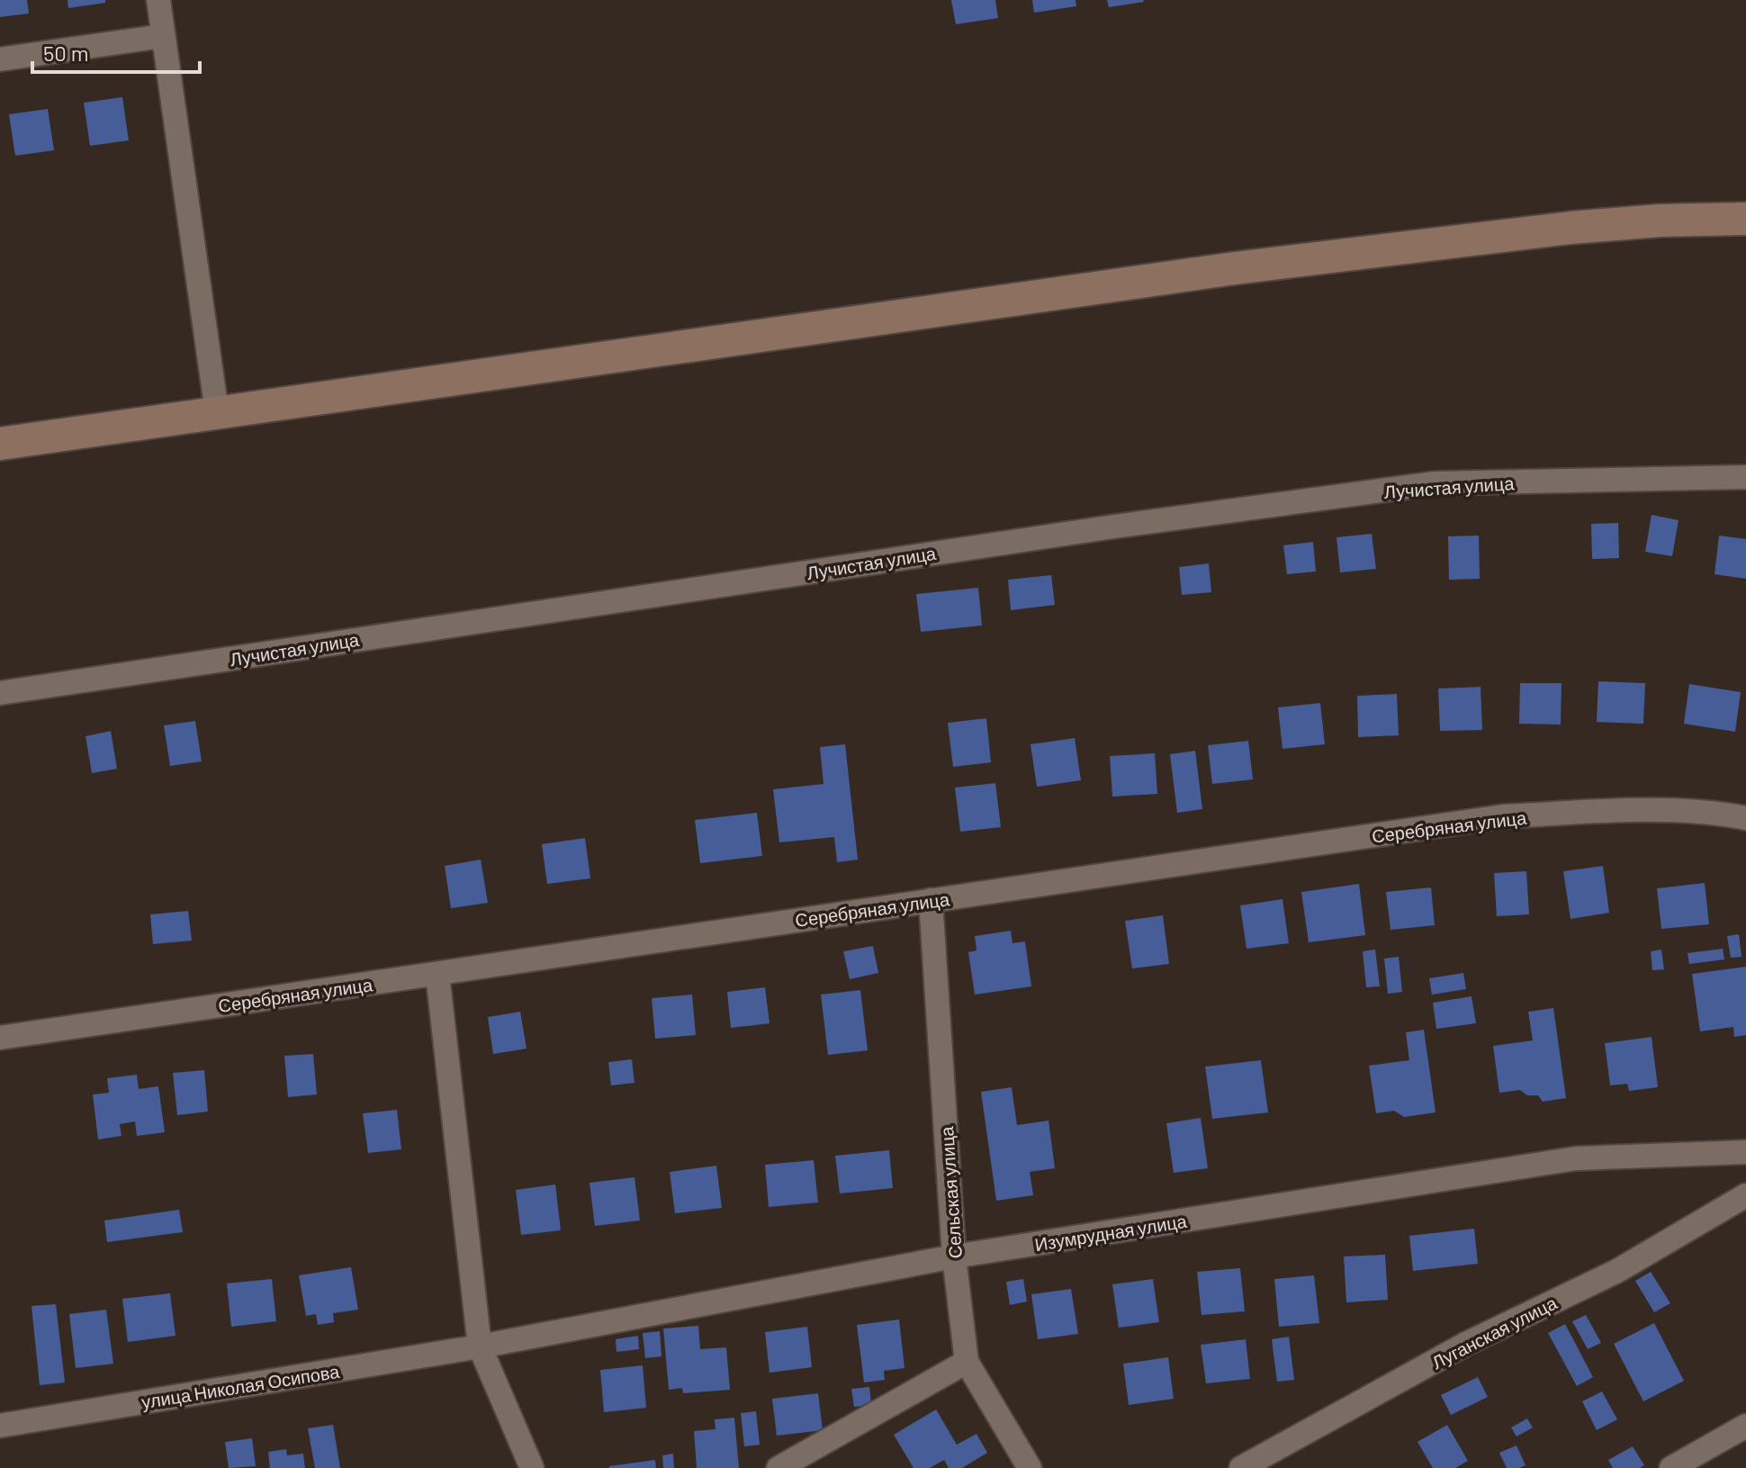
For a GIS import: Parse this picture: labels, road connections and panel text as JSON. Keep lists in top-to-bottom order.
{
  "streets": {
    "street": [
      "Лучистая улица",
      "Серебряная улица",
      "Сельская улица",
      "Изумрудная улица",
      "Луганская улица",
      "улица Николая Осипова"
    ]
  },
  "crossings": [
    ["Серебряная улица", "Сельская улица"],
    ["Сельская улица", "Изумрудная улица"],
    ["Изумрудная улица", "улица Николая Осипова"]
  ],
  "scale_bar": "50 m"
}
